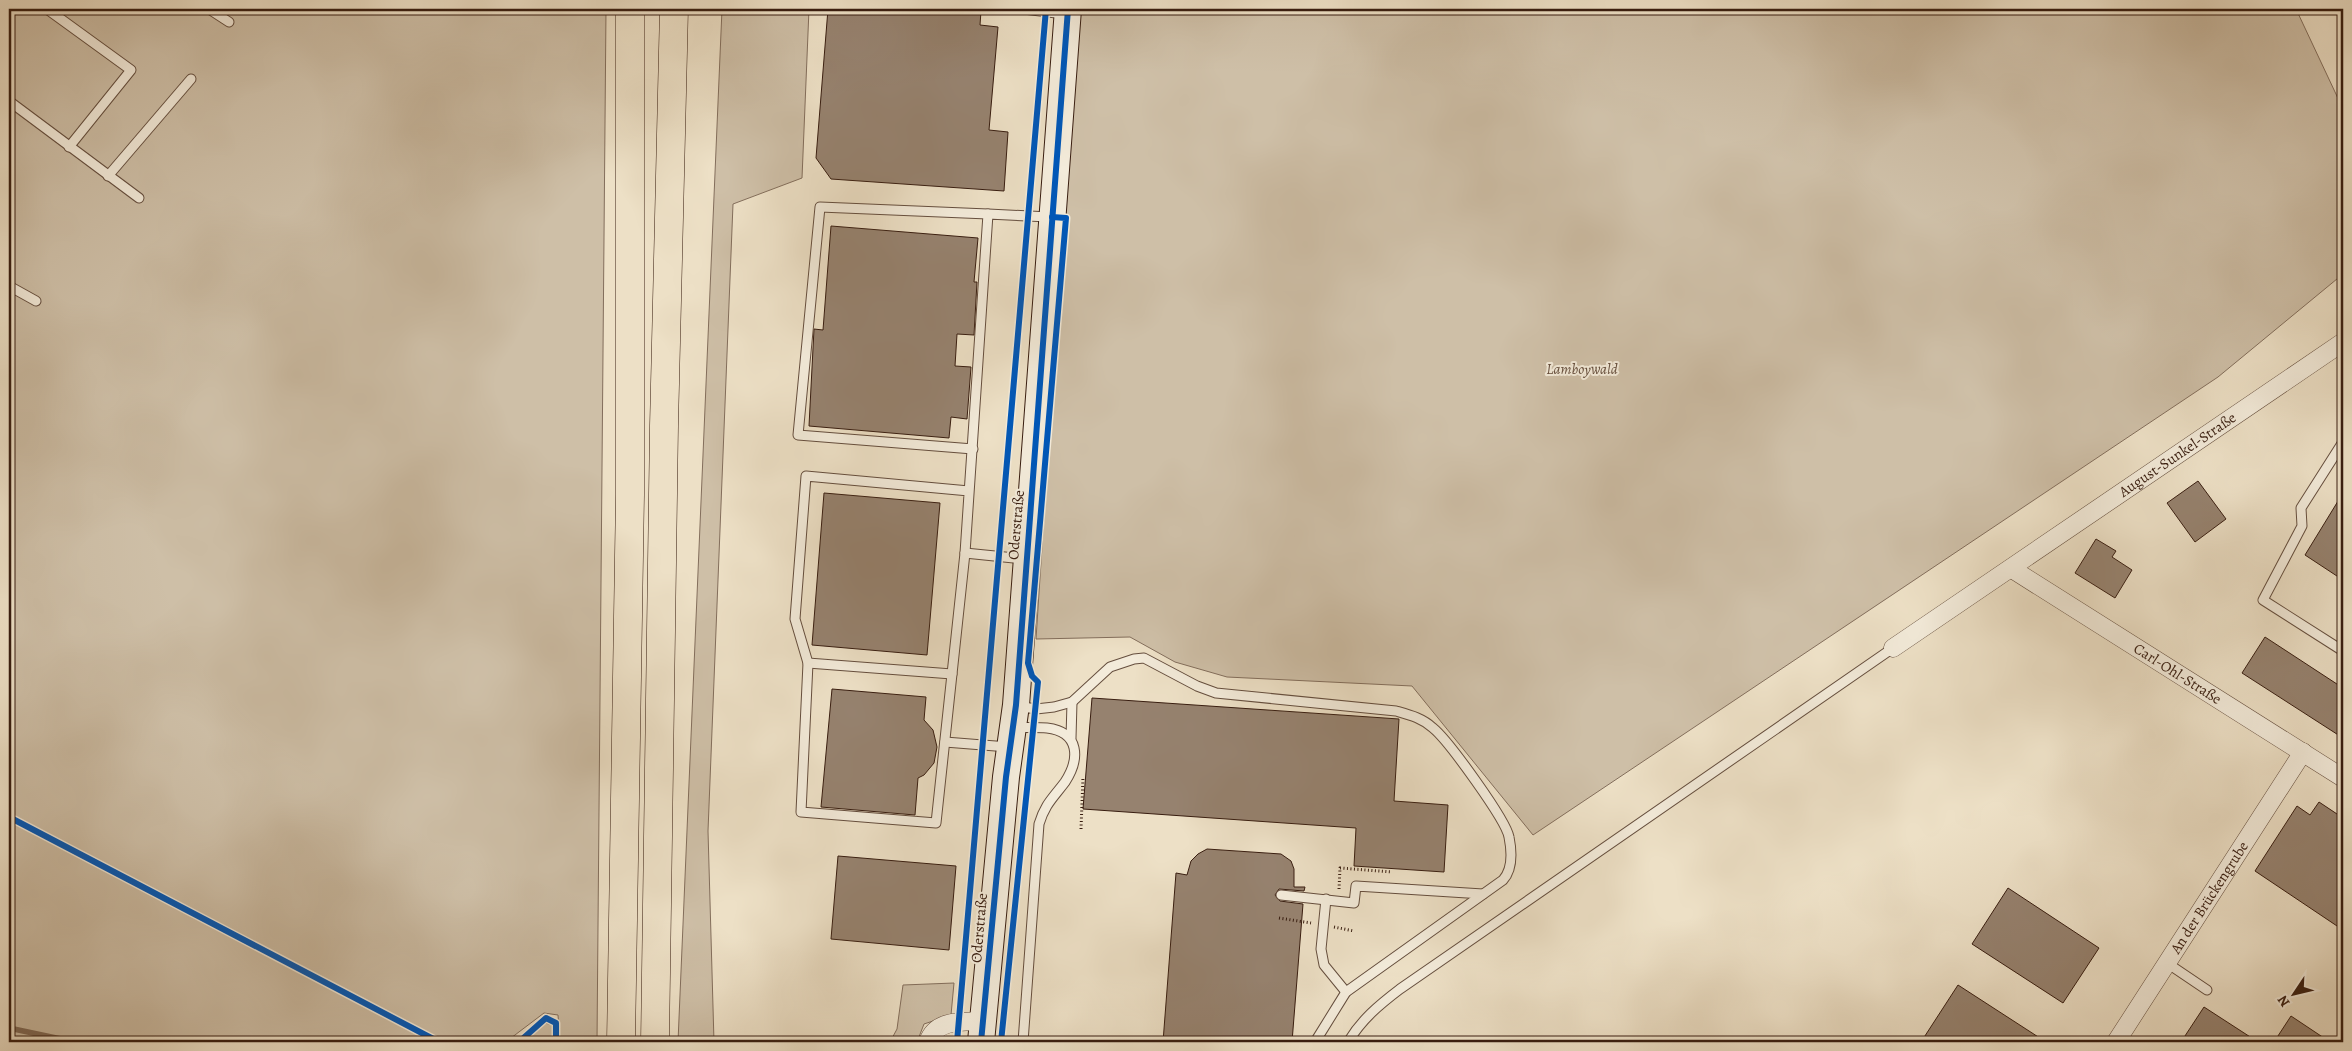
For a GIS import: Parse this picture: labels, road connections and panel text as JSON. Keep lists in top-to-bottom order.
{
  "streets": {
    "street": [
      "August-Sunkel-Straße",
      "Oderstraße",
      "Carl-Ohl-Straße",
      "An der Brückengrube"
    ]
  },
  "crossings": [
    ["August-Sunkel-Straße", "Carl-Ohl-Straße"],
    ["Carl-Ohl-Straße", "An der Brückengrube"]
  ],
  "parks": ["Lamboywald"],
  "north": "bottom left"
}
